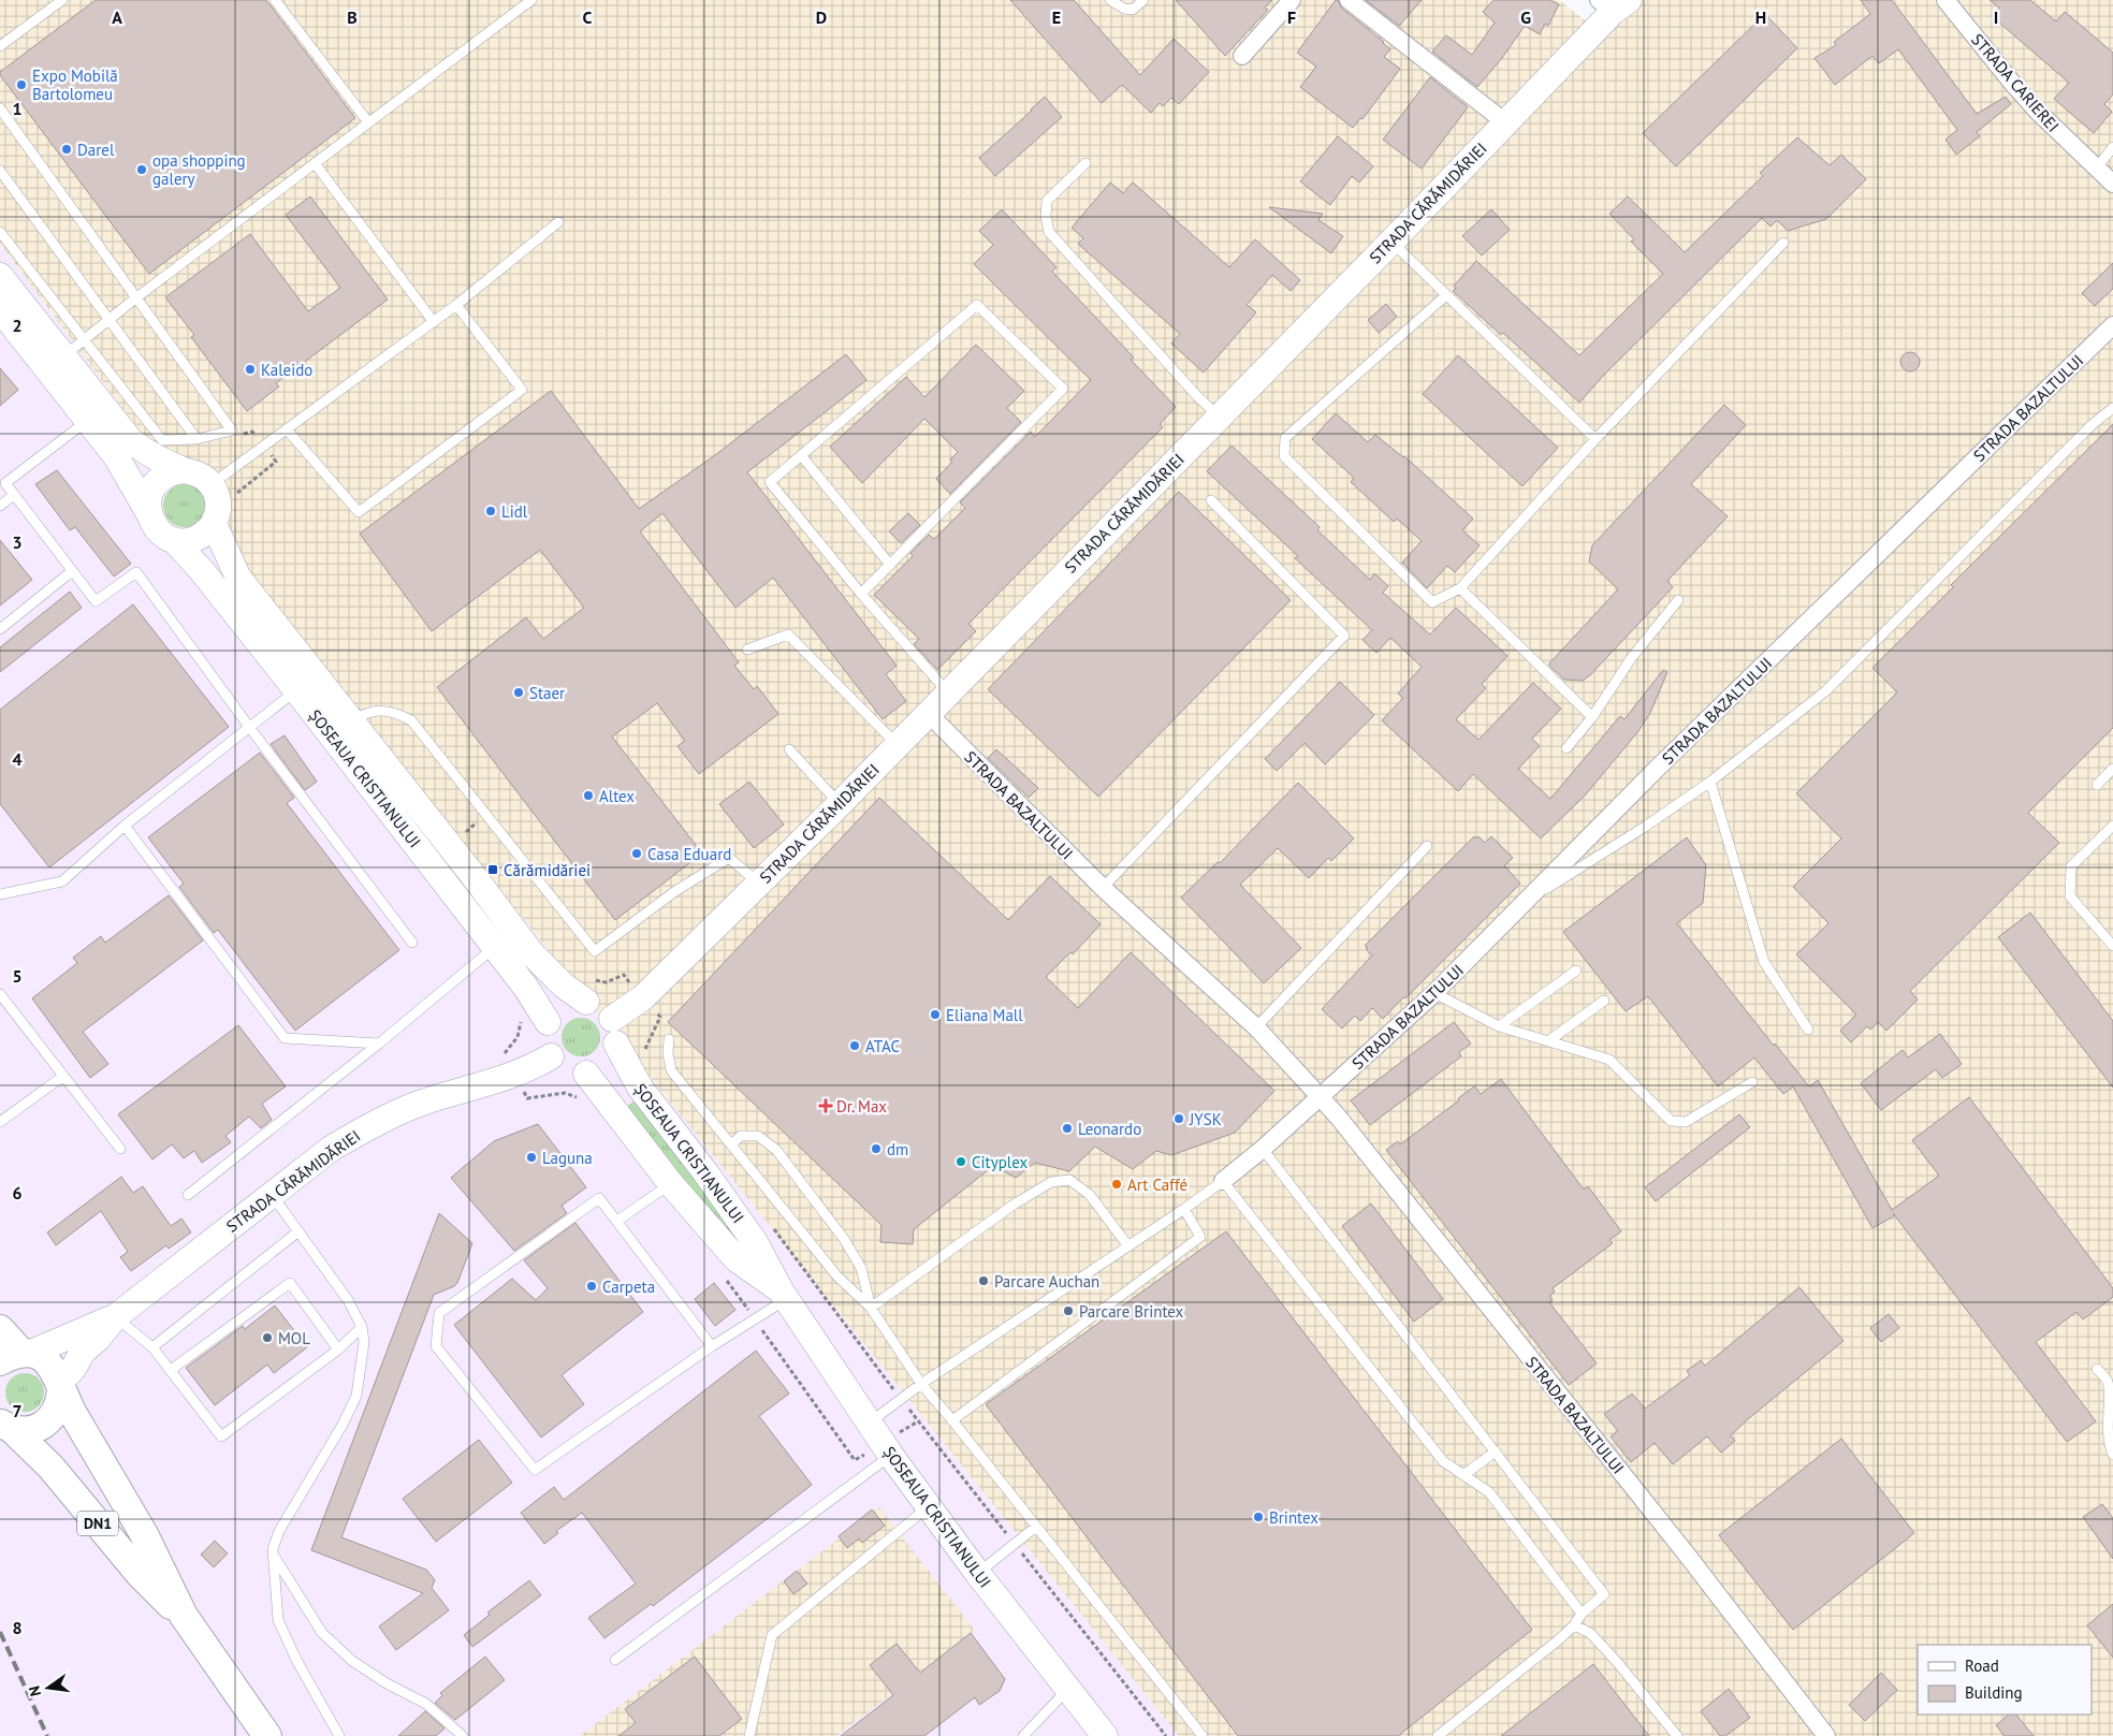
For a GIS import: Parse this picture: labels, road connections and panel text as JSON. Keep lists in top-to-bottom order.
{
  "streets": {
    "main road": ["DN1"],
    "street": [
      "STRADA CARIEREI",
      "STRADA CĂRĂMIDĂRIEI",
      "STRADA BAZALTULUI",
      "ȘOSEAUA CRISTIANULUI"
    ]
  },
  "crossings": [
    ["STRADA CĂRĂMIDĂRIEI", "STRADA BAZALTULUI"],
    ["STRADA CĂRĂMIDĂRIEI", "ȘOSEAUA CRISTIANULUI"],
    ["STRADA CĂRĂMIDĂRIEI", "DN1"]
  ],
  "places": {
    "other": [
      "Expo Mobilă Bartolomeu",
      "Darel",
      "opa shopping galery",
      "Kaleido",
      "Lidl",
      "Staer",
      "Altex",
      "Casa Eduard",
      "Eliana Mall",
      "ATAC",
      "JYSK",
      "Leonardo",
      "dm",
      "Laguna",
      "Cityplex",
      "Art Caffé",
      "Parcare Auchan",
      "Carpeta",
      "Parcare Brintex",
      "MOL",
      "Brintex"
    ],
    "transit": ["Cărămidăriei"],
    "health": ["Dr. Max"]
  },
  "legend": ["Road", "Building"],
  "north": "left",
  "grid": {
    "columns": [
      "A",
      "B",
      "C",
      "D",
      "E",
      "F",
      "G",
      "H",
      "I"
    ],
    "rows": [
      "1",
      "2",
      "3",
      "4",
      "5",
      "6",
      "7",
      "8"
    ]
  }
}
